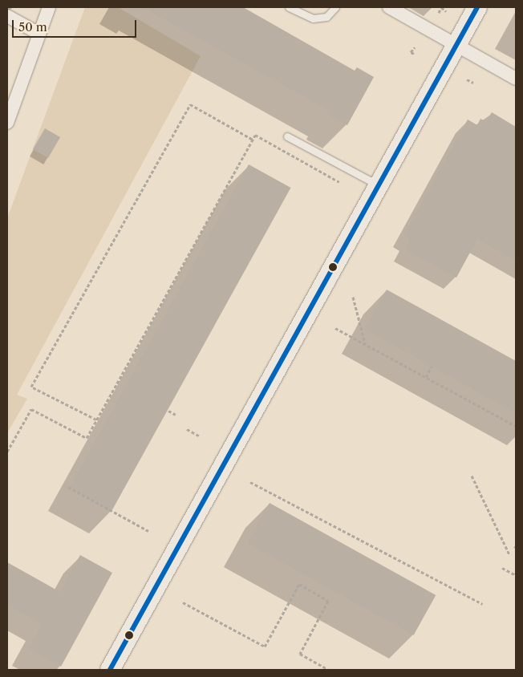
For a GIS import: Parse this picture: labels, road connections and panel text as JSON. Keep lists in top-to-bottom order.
{
  "scale_bar": "50 m"
}
